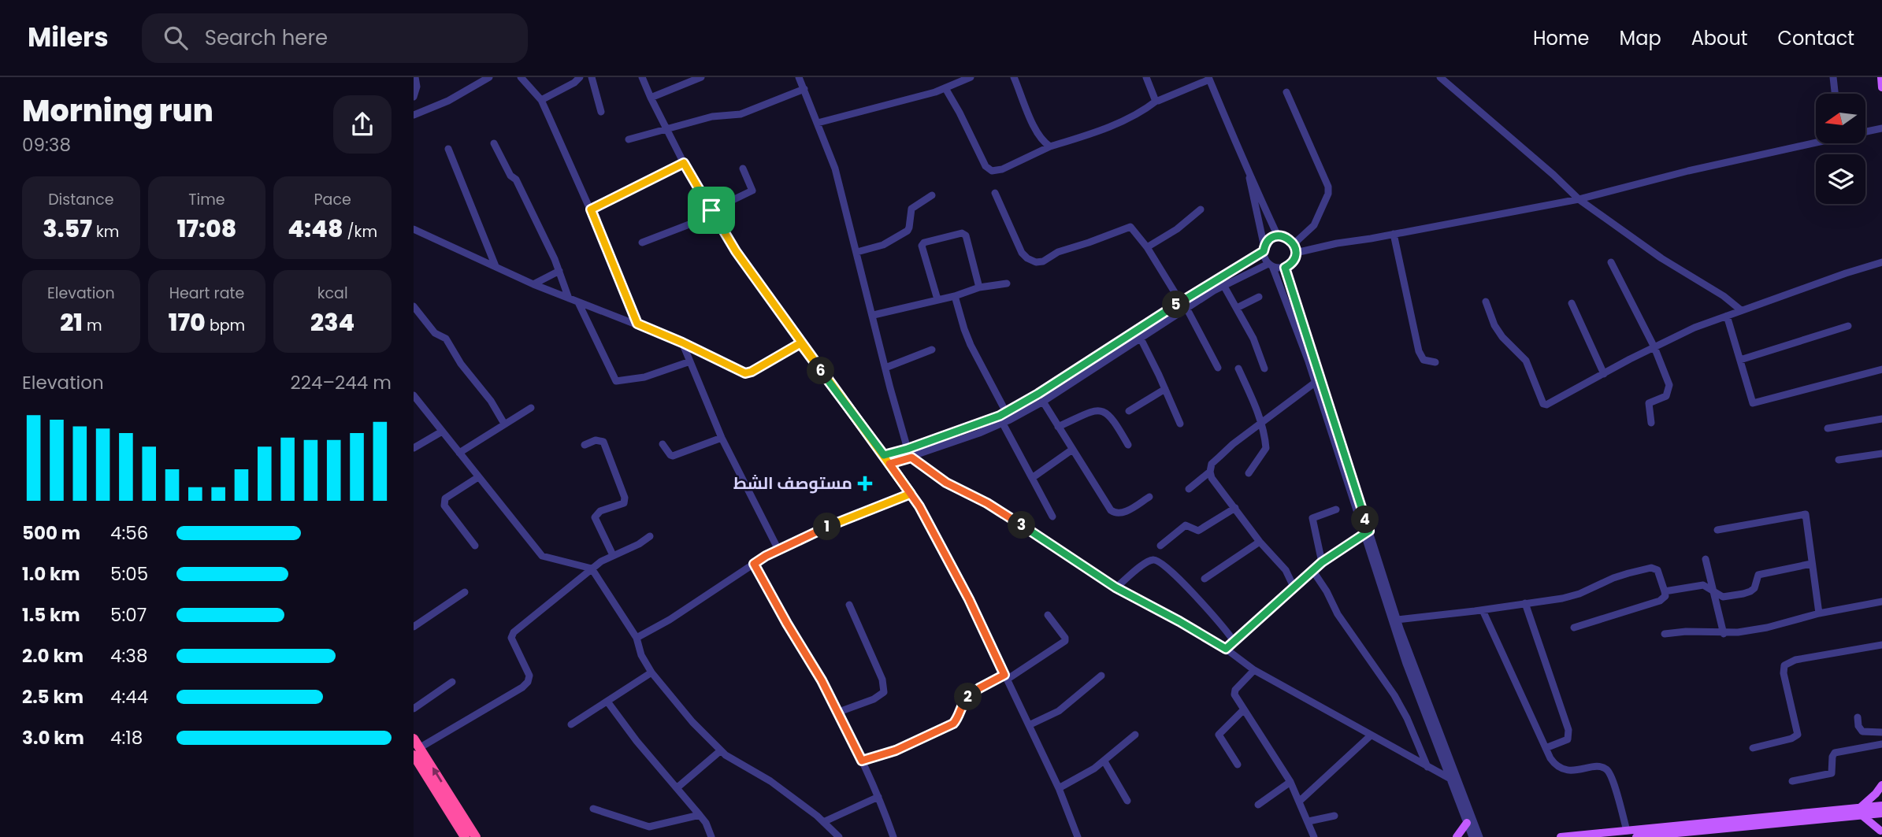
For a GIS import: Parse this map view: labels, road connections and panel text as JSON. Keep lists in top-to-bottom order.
{
  "places": {
    "health": ["مستوصف الشط"]
  },
  "north": "left",
  "page": {
    "header": "Milers",
    "search": "Search here",
    "nav": [
      "Home",
      "Map",
      "About",
      "Contact"
    ],
    "heading": ["Morning run", "09:38"],
    "stats": [
      ["Distance", "3.57 km"],
      ["Time", "17:08"],
      ["Pace", "4:48 /km"],
      ["Elevation", "21 m"],
      ["Heart rate", "170 bpm"],
      ["kcal", "234"]
    ],
    "pins": [
      "5",
      "6",
      "4",
      "3",
      "1",
      "2"
    ],
    "chart": ["Elevation", "224–244 m"],
    "list": [
      {
        "name": "500 m",
        "note": "4:56"
      },
      {
        "name": "1.0 km",
        "note": "5:05"
      },
      {
        "name": "1.5 km",
        "note": "5:07"
      },
      {
        "name": "2.0 km",
        "note": "4:38"
      },
      {
        "name": "2.5 km",
        "note": "4:44"
      },
      {
        "name": "3.0 km",
        "note": "4:18"
      }
    ]
  }
}
